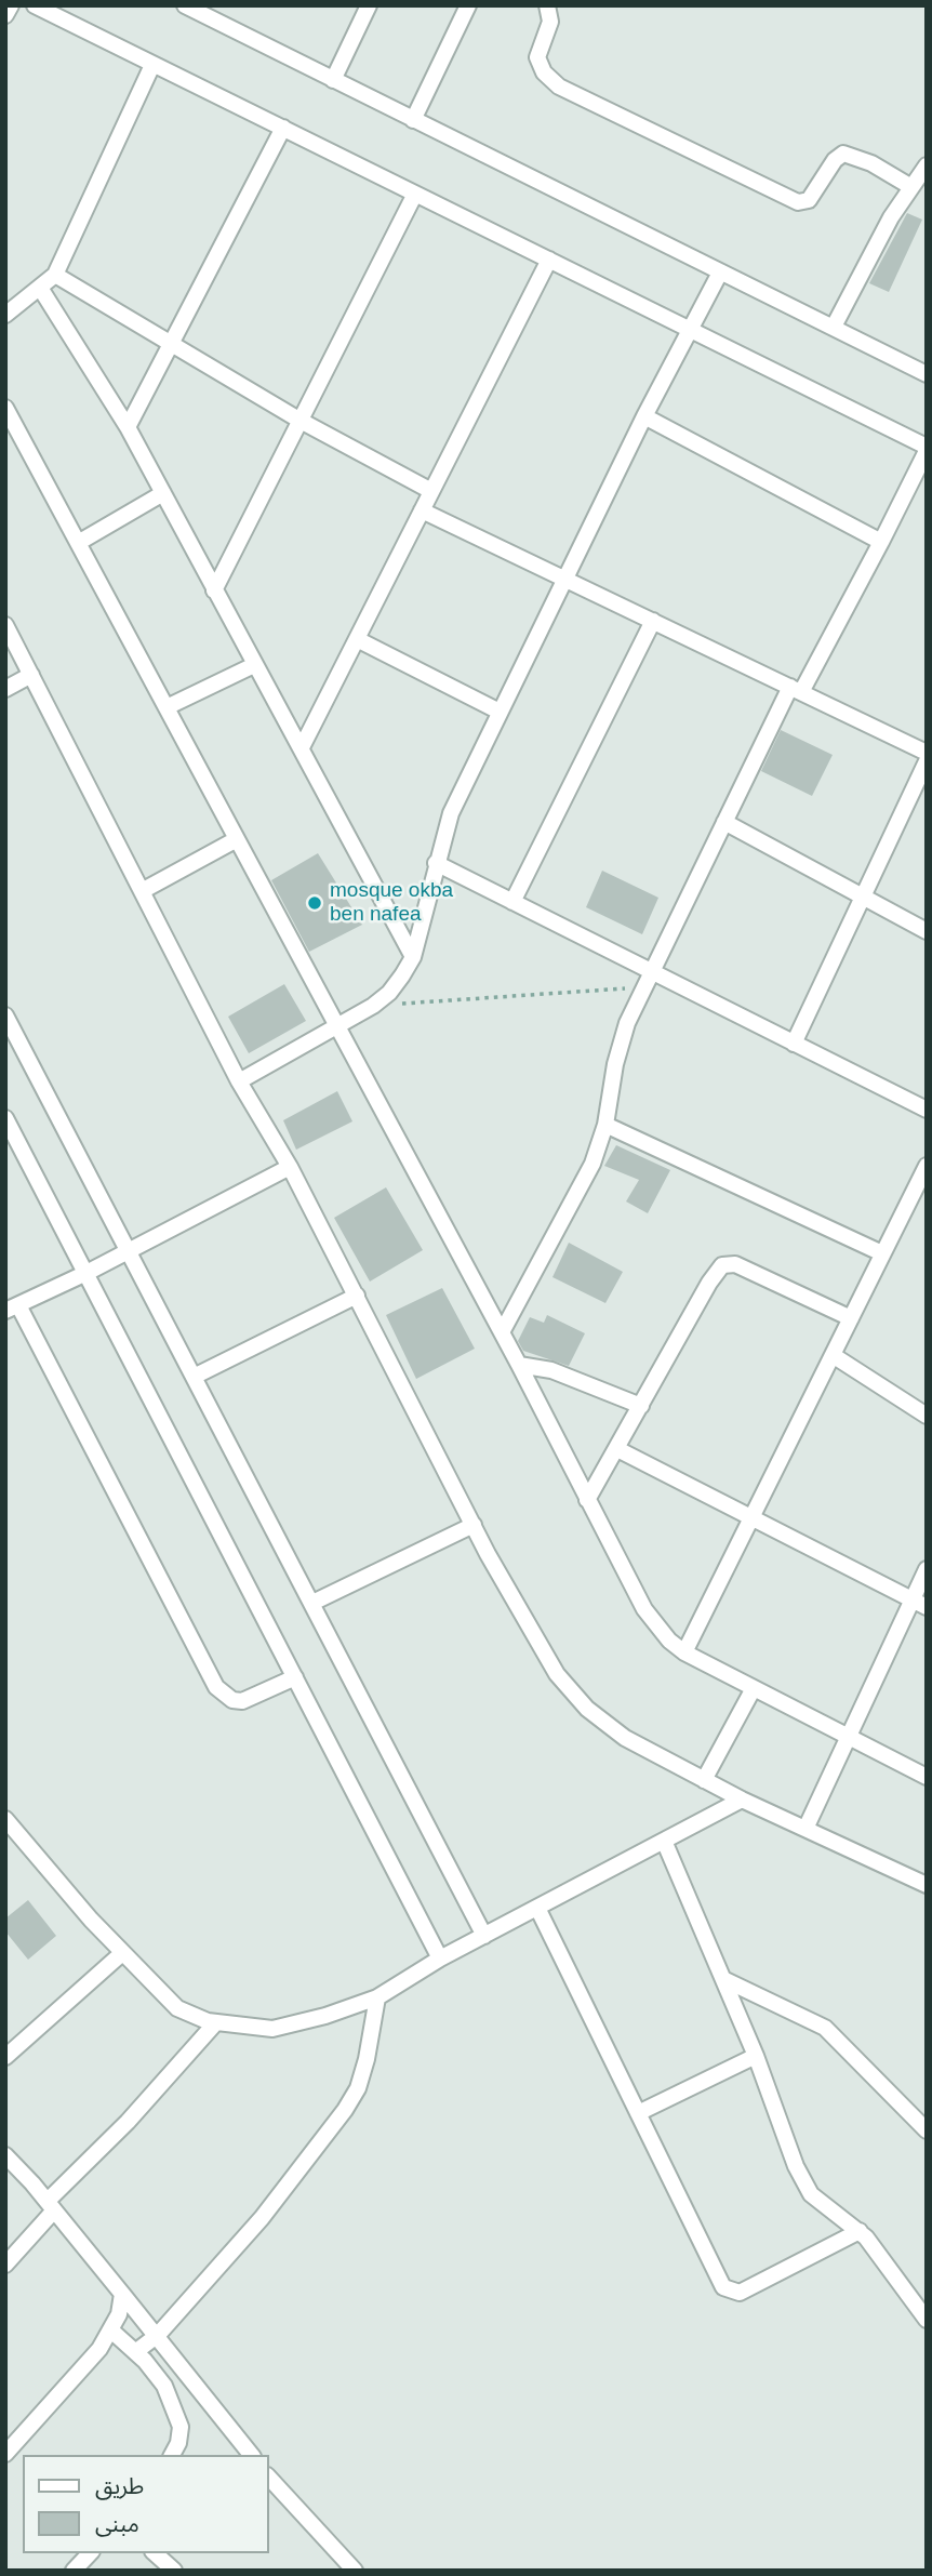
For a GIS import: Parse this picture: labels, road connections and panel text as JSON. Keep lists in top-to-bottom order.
{
  "places": ["mosque okba ben nafea"],
  "legend": ["طريق", "مبنى"]
}
